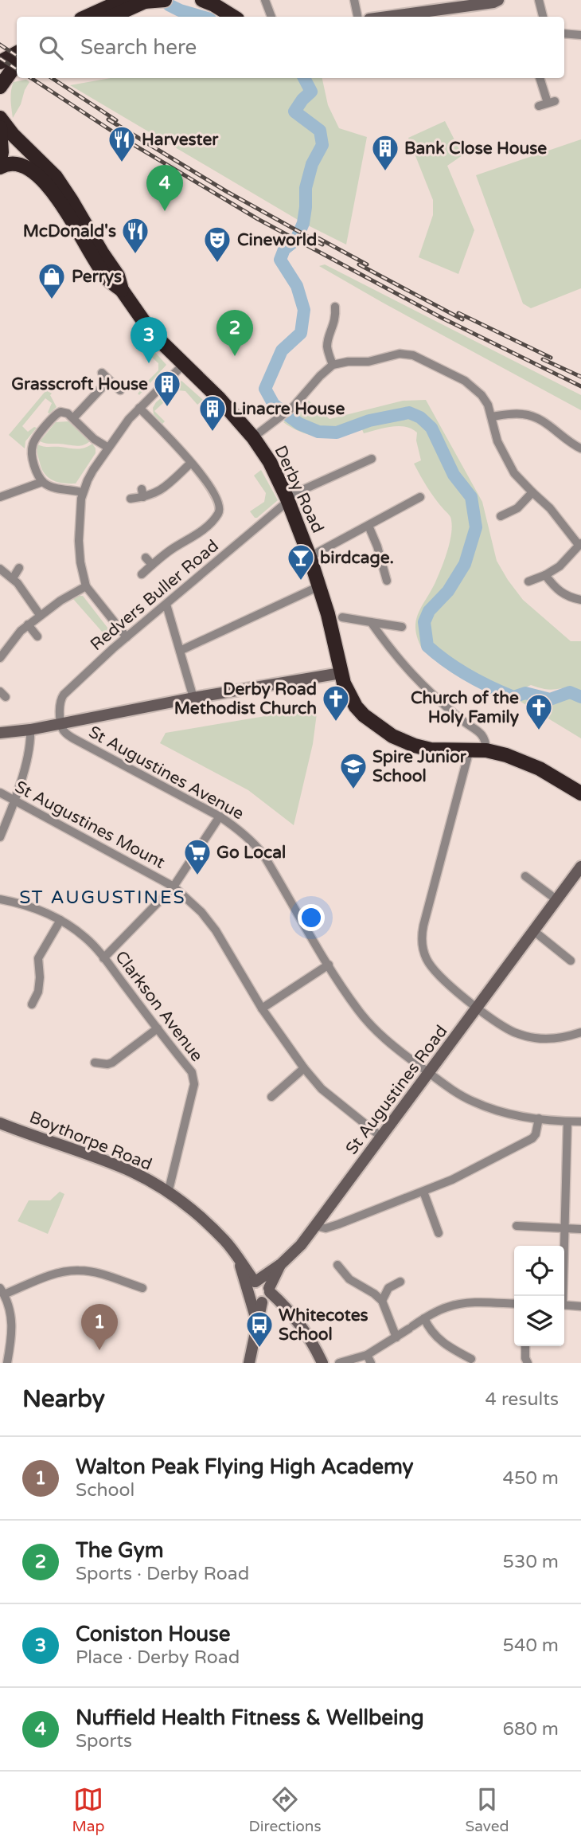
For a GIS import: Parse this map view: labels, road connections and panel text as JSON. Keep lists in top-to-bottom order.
{
  "streets": {
    "highway": ["Derby Road"],
    "street": [
      "Redvers Buller Road",
      "St Augustines Avenue",
      "St Augustines Mount",
      "Clarkson Avenue",
      "St Augustines Road",
      "Boythorpe Road"
    ]
  },
  "crossings": [
    ["Derby Road", "Redvers Buller Road"],
    ["Redvers Buller Road", "St Augustines Avenue"],
    ["St Augustines Avenue", "St Augustines Road"],
    ["St Augustines Mount", "St Augustines Road"],
    ["Clarkson Avenue", "Boythorpe Road"],
    ["St Augustines Road", "Boythorpe Road"]
  ],
  "districts": ["ST AUGUSTINES"],
  "places": {
    "restaurant": ["Harvester", "McDonald's"],
    "building": ["Bank Close House", "Grasscroft House", "Linacre House"],
    "theatre": ["Cineworld"],
    "shop": ["Perrys"],
    "bar": ["birdcage."],
    "church": ["Derby Road Methodist Church", "Church of the Holy Family"],
    "school or university": ["Spire Junior School"],
    "supermarket": ["Go Local"],
    "bus stop": ["Whitecotes School"]
  },
  "page": {
    "search": "Search here",
    "pins": [
      "4",
      "2",
      "3",
      "1"
    ],
    "heading": ["Nearby", "4 results"],
    "list": [
      {
        "mark": "1",
        "name": "Walton Peak Flying High Academy",
        "note": "School",
        "value": "450 m"
      },
      {
        "mark": "2",
        "name": "The Gym",
        "note": "Sports · Derby Road",
        "value": "530 m"
      },
      {
        "mark": "3",
        "name": "Coniston House",
        "note": "Place · Derby Road",
        "value": "540 m"
      },
      {
        "mark": "4",
        "name": "Nuffield Health Fitness & Wellbeing",
        "note": "Sports",
        "value": "680 m"
      }
    ],
    "nav": ["Map", "Directions", "Saved"]
  }
}
